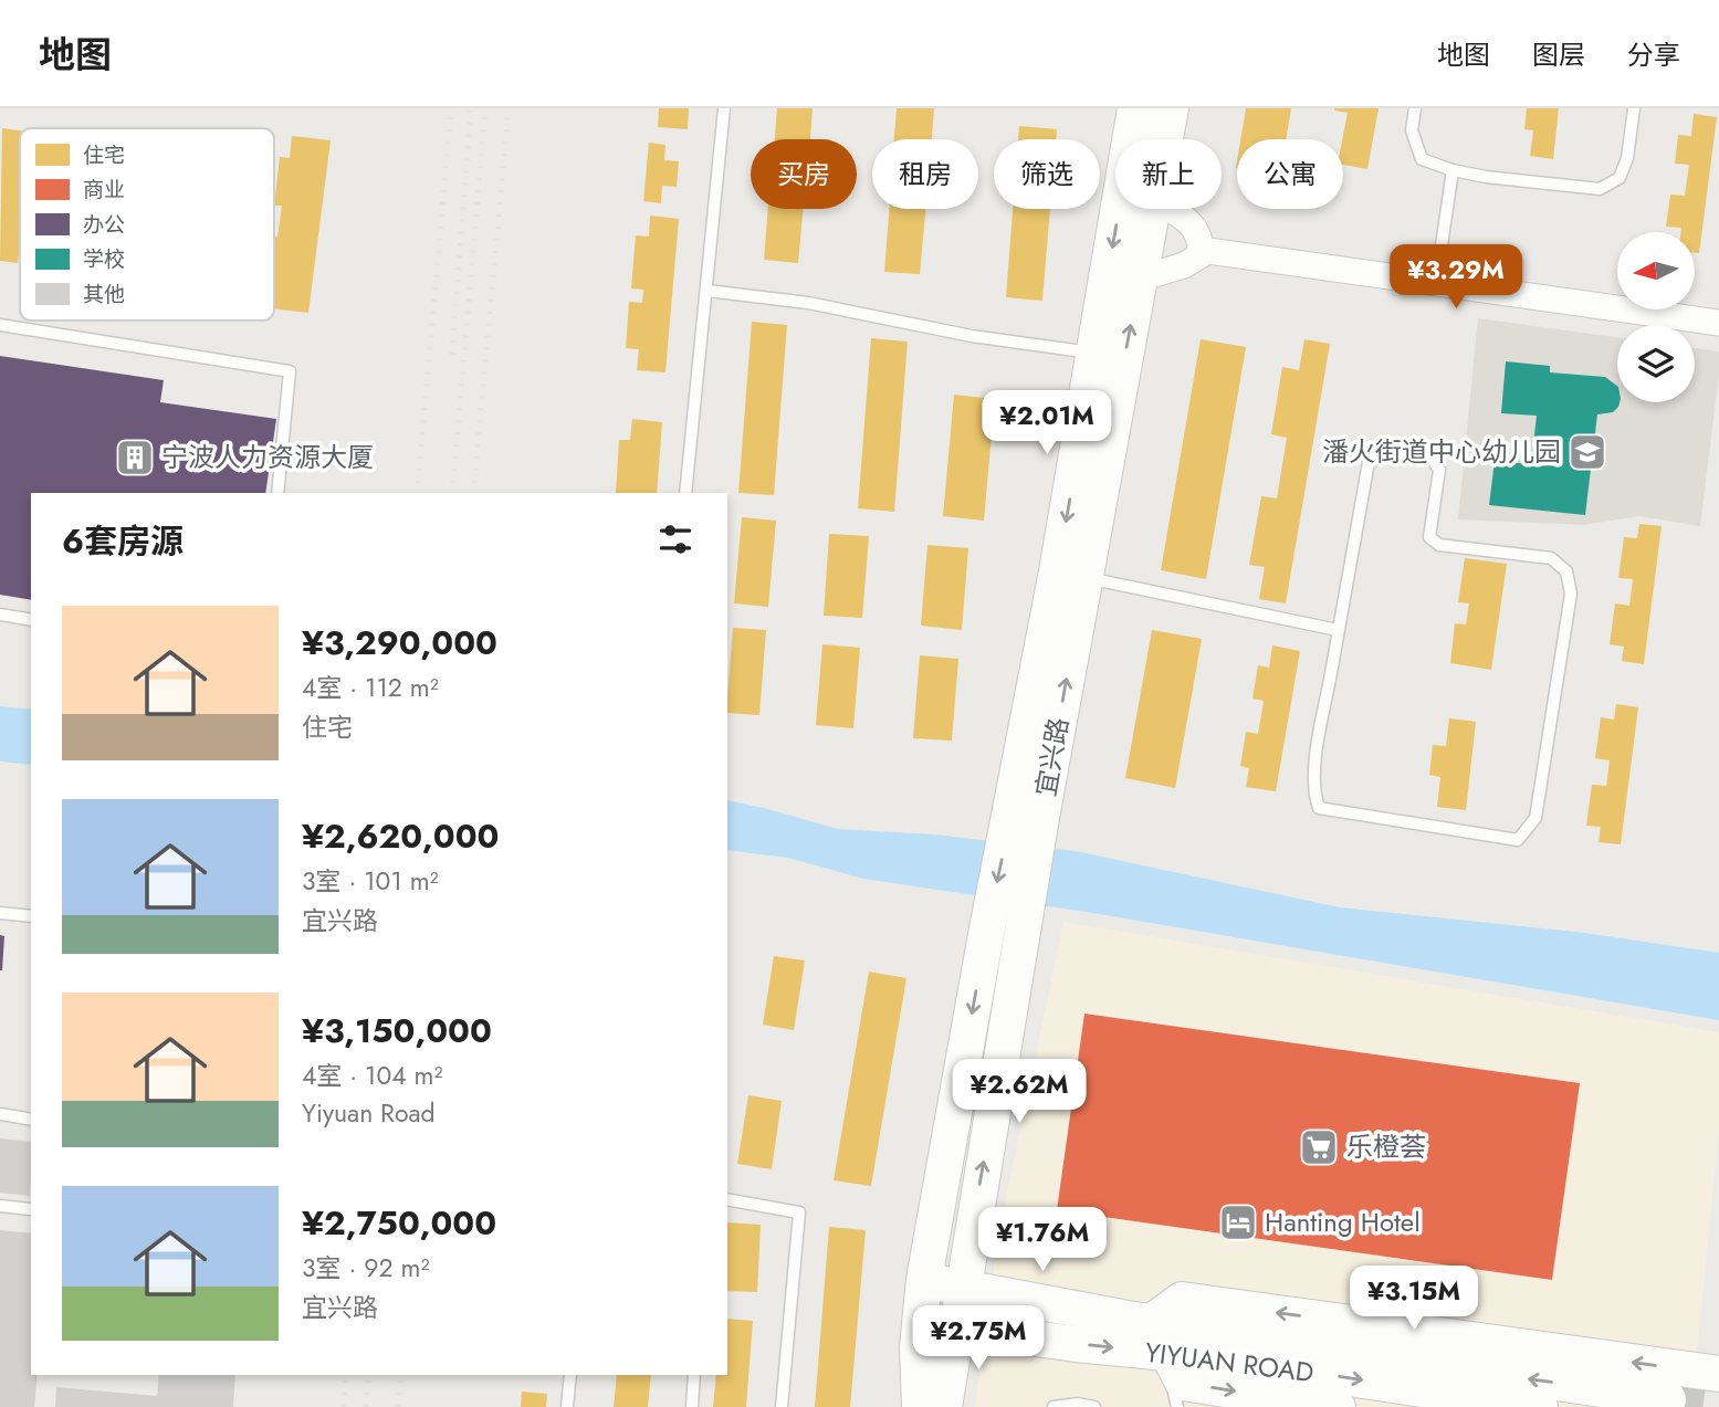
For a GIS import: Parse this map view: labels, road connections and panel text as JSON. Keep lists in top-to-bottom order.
{
  "streets": {
    "street": ["宜兴路", "YIYUAN ROAD"]
  },
  "crossings": [
    ["宜兴路", "YIYUAN ROAD"]
  ],
  "places": {
    "school or university": ["潘火街道中心幼儿园"],
    "building": ["宁波人力资源大厦"],
    "supermarket": ["乐橙荟"],
    "hotel": ["Hanting Hotel"]
  },
  "legend": [
    "住宅",
    "商业",
    "办公",
    "学校",
    "其他"
  ],
  "north": "left",
  "page": {
    "header": "地图",
    "nav": ["地图", "图层", "分享"],
    "chip": [
      "买房",
      "租房",
      "筛选",
      "新上",
      "公寓"
    ],
    "price": [
      "¥3.29M",
      "¥2.01M",
      "¥2.62M",
      "¥1.76M",
      "¥3.15M",
      "¥2.75M"
    ],
    "heading": "6套房源",
    "list": [
      {
        "name": "¥3,290,000",
        "note": "4室 · 112 m² · 住宅"
      },
      {
        "name": "¥2,620,000",
        "note": "3室 · 101 m² · 宜兴路"
      },
      {
        "name": "¥3,150,000",
        "note": "4室 · 104 m² · Yiyuan Road"
      },
      {
        "name": "¥2,750,000",
        "note": "3室 · 92 m² · 宜兴路"
      }
    ]
  }
}
